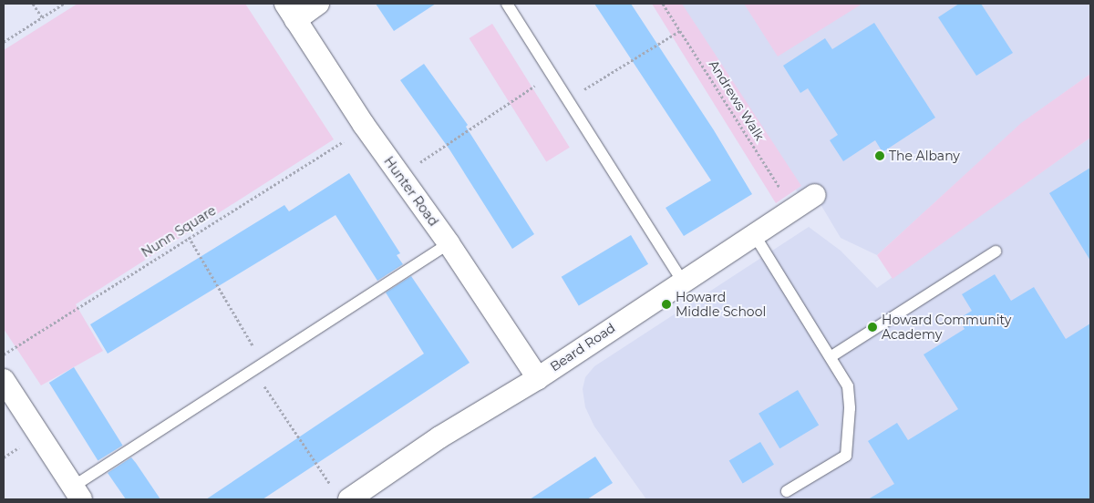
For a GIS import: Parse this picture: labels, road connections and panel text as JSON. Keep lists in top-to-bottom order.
{
  "streets": {
    "street": ["Hunter Road", "Beard Road"],
    "path": ["Andrews Walk", "Nunn Square"]
  },
  "crossings": [
    ["Andrews Walk", "Beard Road"],
    ["Hunter Road", "Nunn Square"],
    ["Hunter Road", "Beard Road"]
  ],
  "places": ["The Albany", "Howard Middle School", "Howard Community Academy"]
}
